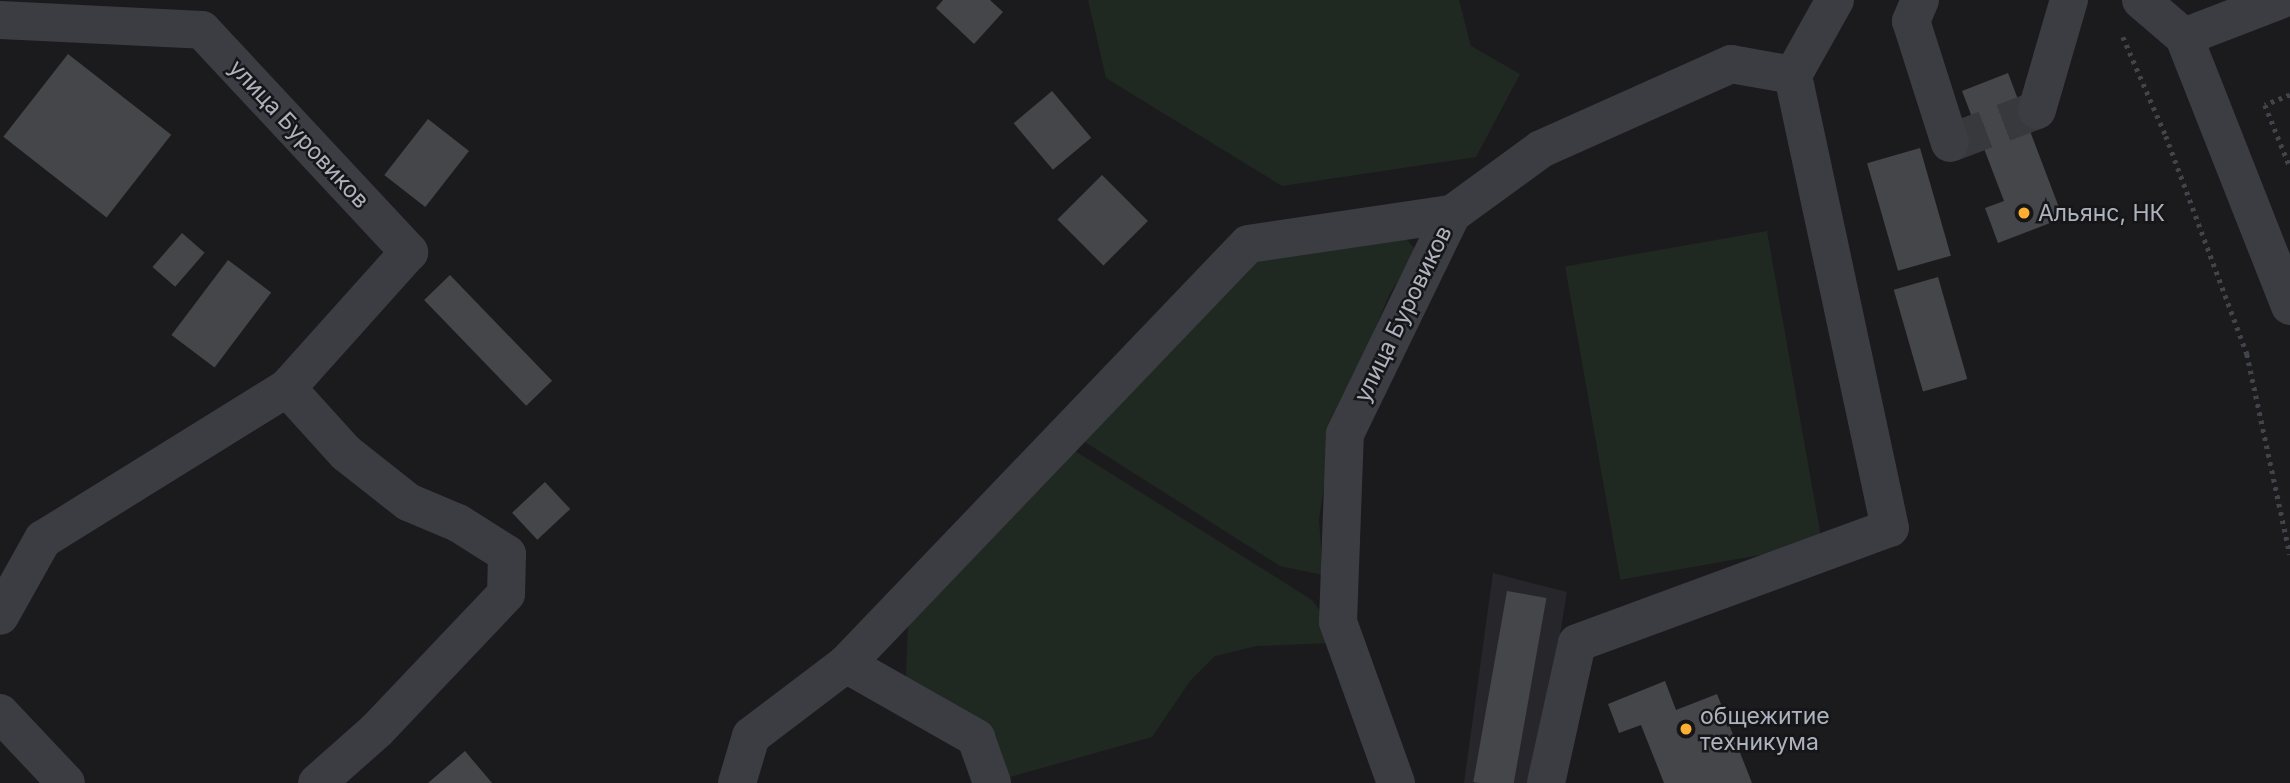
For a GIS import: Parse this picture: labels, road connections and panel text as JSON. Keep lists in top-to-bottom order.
{
  "streets": {
    "street": ["улица Буровиков"]
  },
  "places": ["Альянс, НК", "общежитие техникума"]
}
